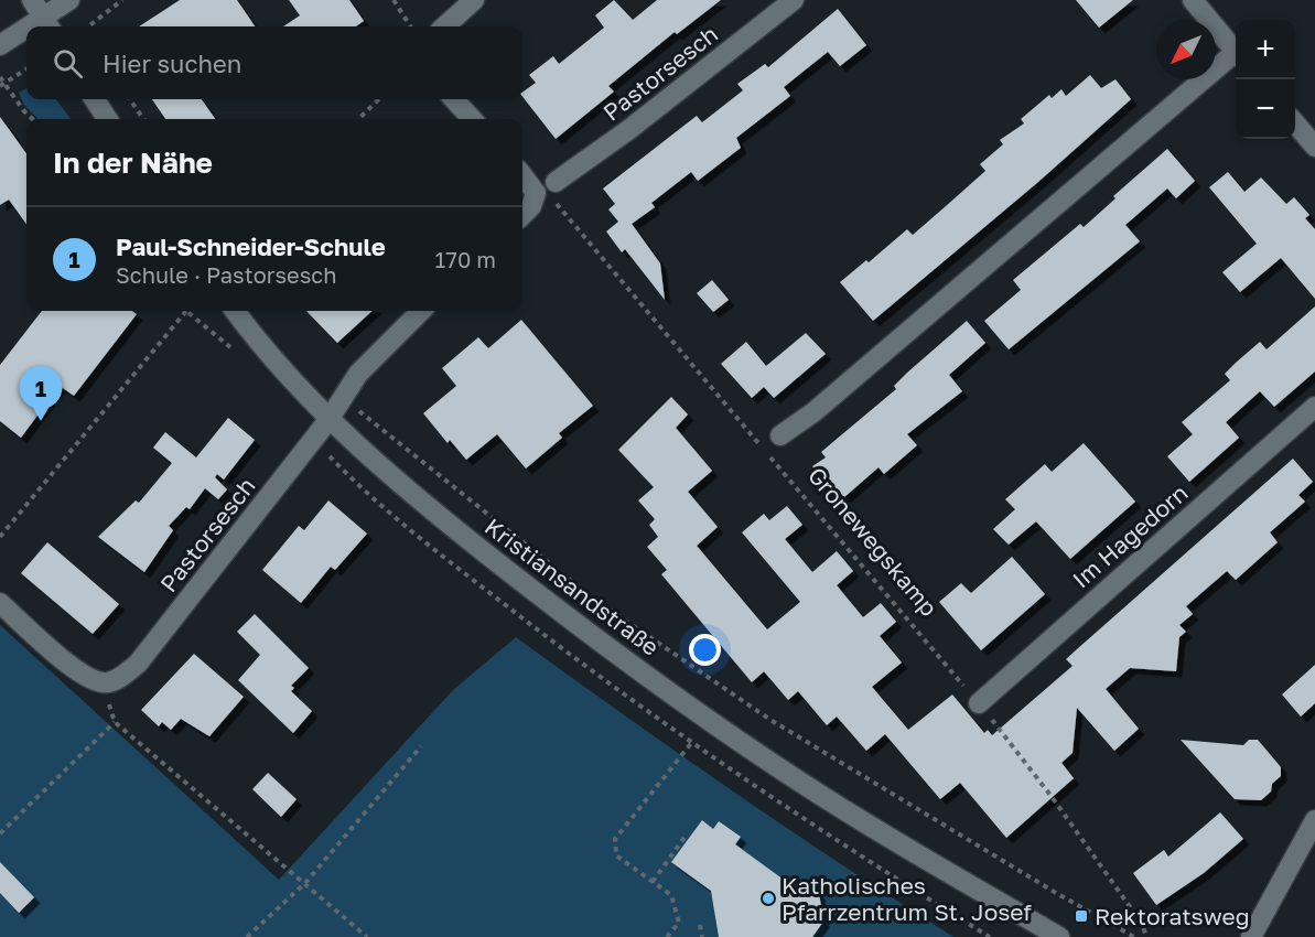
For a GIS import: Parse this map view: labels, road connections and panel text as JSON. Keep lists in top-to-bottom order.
{
  "streets": {
    "street": ["Pastorsesch", "Im Hagedorn", "Kristiansandstraße"],
    "path": ["Gronewegskamp"]
  },
  "crossings": [
    ["Pastorsesch", "Kristiansandstraße"],
    ["Im Hagedorn", "Gronewegskamp"]
  ],
  "places": {
    "other": ["Katholisches Pfarrzentrum St. Josef"],
    "transit": ["Rektoratsweg"]
  },
  "north": "bottom left",
  "page": {
    "map_buttons": ["+", "−"],
    "search": "Hier suchen",
    "heading": "In der Nähe",
    "list": [
      {
        "mark": "1",
        "name": "Paul-Schneider-Schule",
        "note": "Schule · Pastorsesch",
        "value": "170 m"
      }
    ],
    "pins": "1"
  }
}
